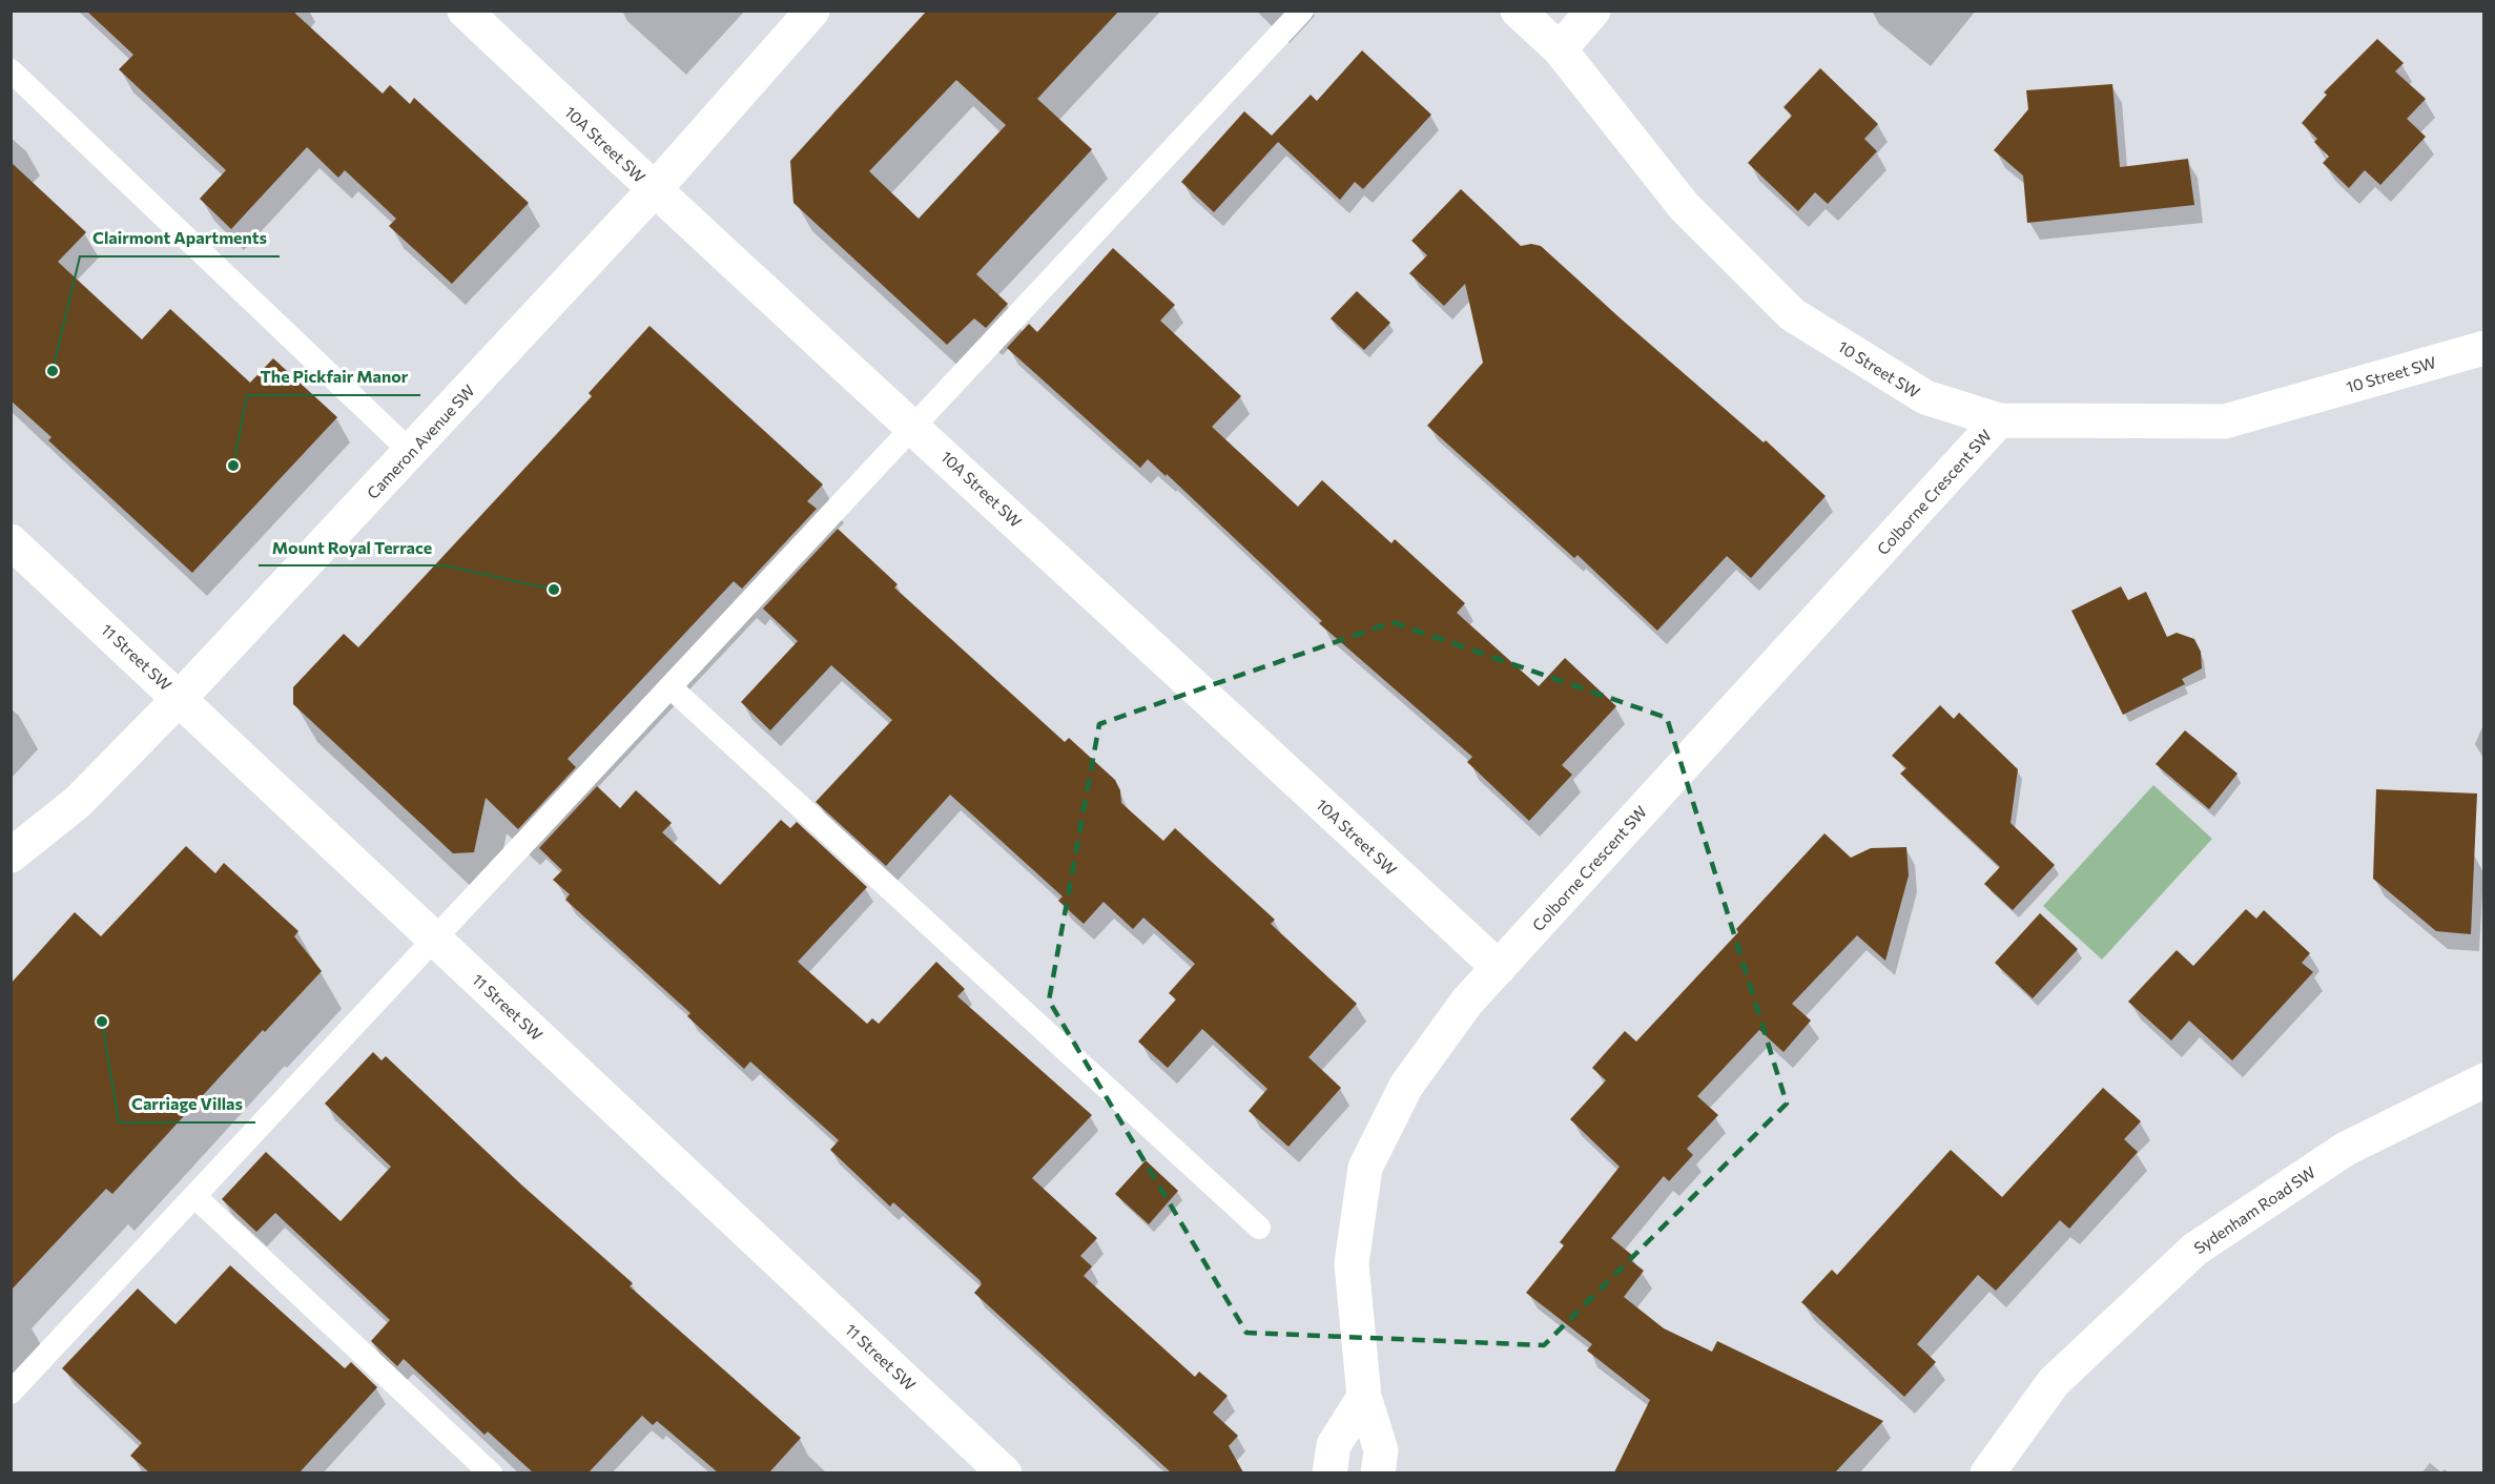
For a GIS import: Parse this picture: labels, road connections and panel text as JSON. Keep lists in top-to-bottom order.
{
  "streets": {
    "street": [
      "10A Street SW",
      "10 Street SW",
      "Cameron Avenue SW",
      "Colborne Crescent SW",
      "11 Street SW",
      "Sydenham Road SW"
    ]
  },
  "crossings": [
    ["10A Street SW", "Cameron Avenue SW"],
    ["10A Street SW", "Colborne Crescent SW"],
    ["10 Street SW", "Colborne Crescent SW"],
    ["Cameron Avenue SW", "11 Street SW"]
  ],
  "places": [
    "Clairmont Apartments",
    "The Pickfair Manor",
    "Mount Royal Terrace",
    "Carriage Villas"
  ]
}
